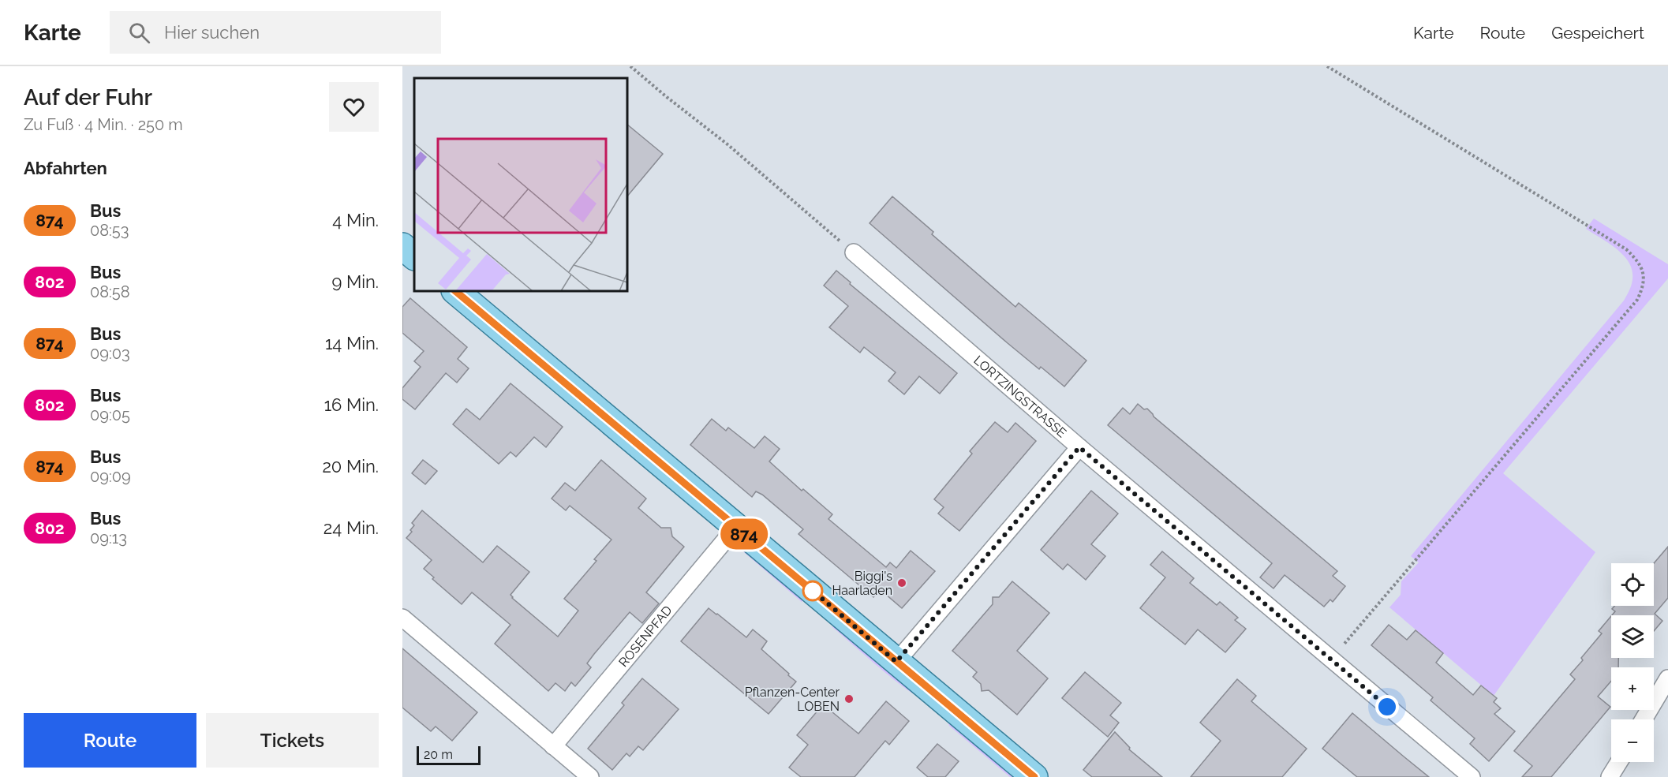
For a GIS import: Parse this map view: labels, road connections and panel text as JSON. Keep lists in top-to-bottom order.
{
  "streets": {
    "street": ["LORTZINGSTRASSE", "ROSENPFAD"]
  },
  "places": ["Biggi's Haarladen", "Pflanzen-Center LOBEN"],
  "lines": ["bus line 874"],
  "scale_bar": "20 m",
  "page": {
    "header": "Karte",
    "search": "Hier suchen",
    "nav": ["Karte", "Route", "Gespeichert"],
    "heading": [
      ["Auf der Fuhr", "Zu Fuß · 4 Min. · 250 m"],
      "Abfahrten"
    ],
    "on_map": "874",
    "list": [
      {
        "mark": "874",
        "name": "Bus",
        "note": "08:53",
        "value": "4 Min."
      },
      {
        "mark": "802",
        "name": "Bus",
        "note": "08:58",
        "value": "9 Min."
      },
      {
        "mark": "874",
        "name": "Bus",
        "note": "09:03",
        "value": "14 Min."
      },
      {
        "mark": "802",
        "name": "Bus",
        "note": "09:05",
        "value": "16 Min."
      },
      {
        "mark": "874",
        "name": "Bus",
        "note": "09:09",
        "value": "20 Min."
      },
      {
        "mark": "802",
        "name": "Bus",
        "note": "09:13",
        "value": "24 Min."
      }
    ],
    "map_buttons": ["+", "−"],
    "buttons": ["Route", "Tickets"],
    "scale": "20 m"
  }
}
